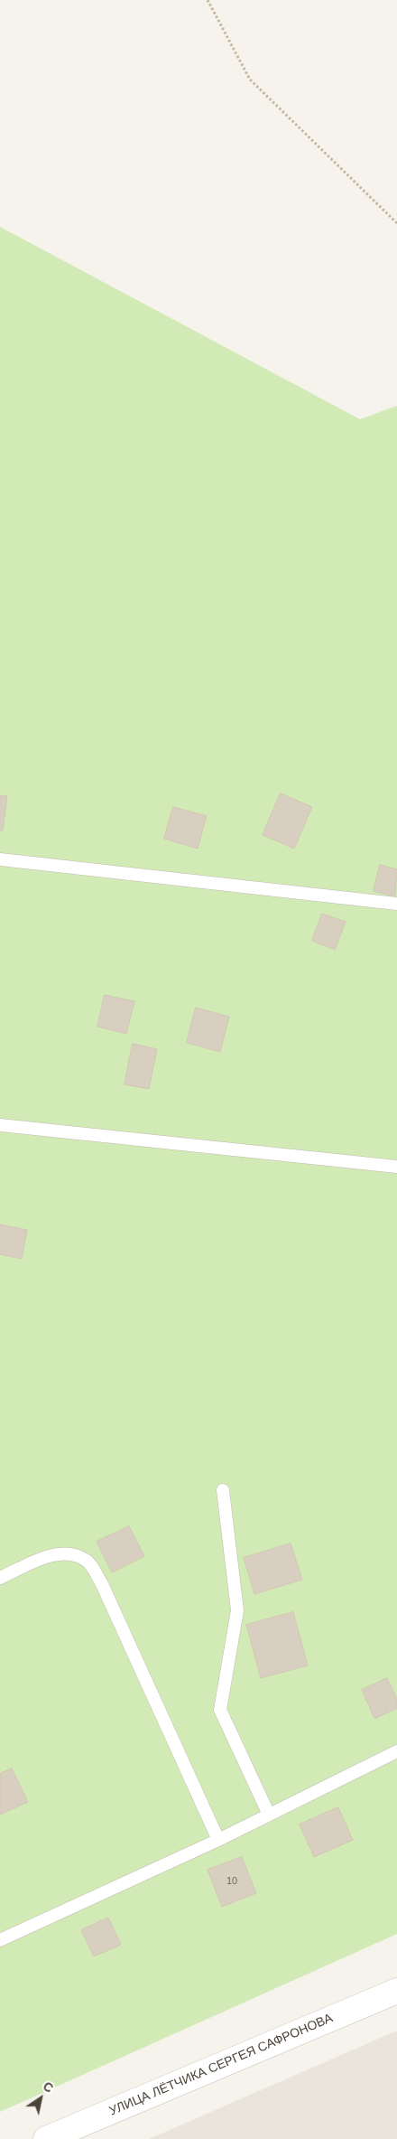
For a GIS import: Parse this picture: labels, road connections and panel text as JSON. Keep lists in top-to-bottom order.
{
  "streets": {
    "street": ["УЛИЦА ЛЁТЧИКА СЕРГЕЯ САФРОНОВА"]
  },
  "house_numbers": ["10"],
  "north": "top right"
}
